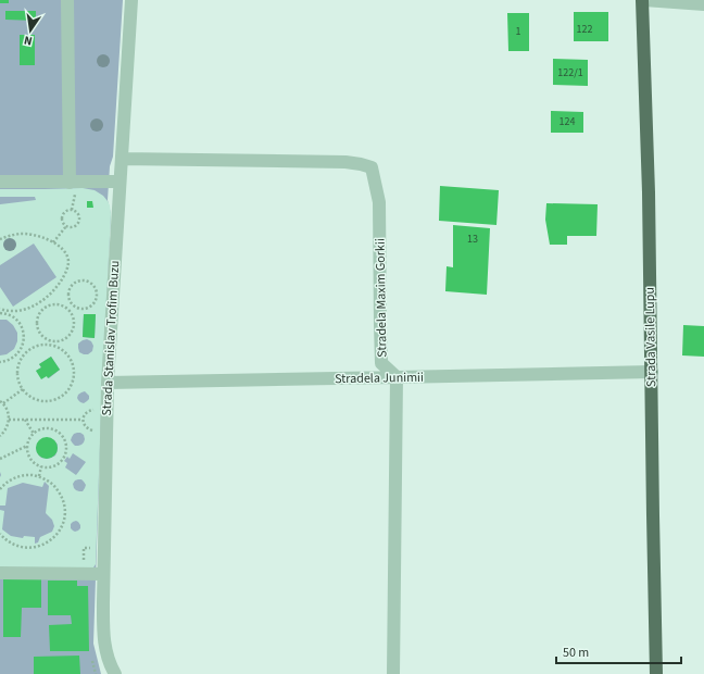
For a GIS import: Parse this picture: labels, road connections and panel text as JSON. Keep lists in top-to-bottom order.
{
  "streets": {
    "main road": ["Strada Vasile Lupu"],
    "street": ["Stradela Maxim Gorkii", "Strada Stanislav Trofim Buzu", "Stradela Junimii"]
  },
  "crossings": [
    ["Stradela Maxim Gorkii", "Strada Stanislav Trofim Buzu"],
    ["Stradela Maxim Gorkii", "Stradela Junimii"],
    ["Strada Vasile Lupu", "Stradela Junimii"],
    ["Strada Stanislav Trofim Buzu", "Stradela Junimii"]
  ],
  "house_numbers": [
    "122",
    "1",
    "122/1",
    "124",
    "13"
  ],
  "scale_bar": "50 m",
  "north": "bottom"
}
